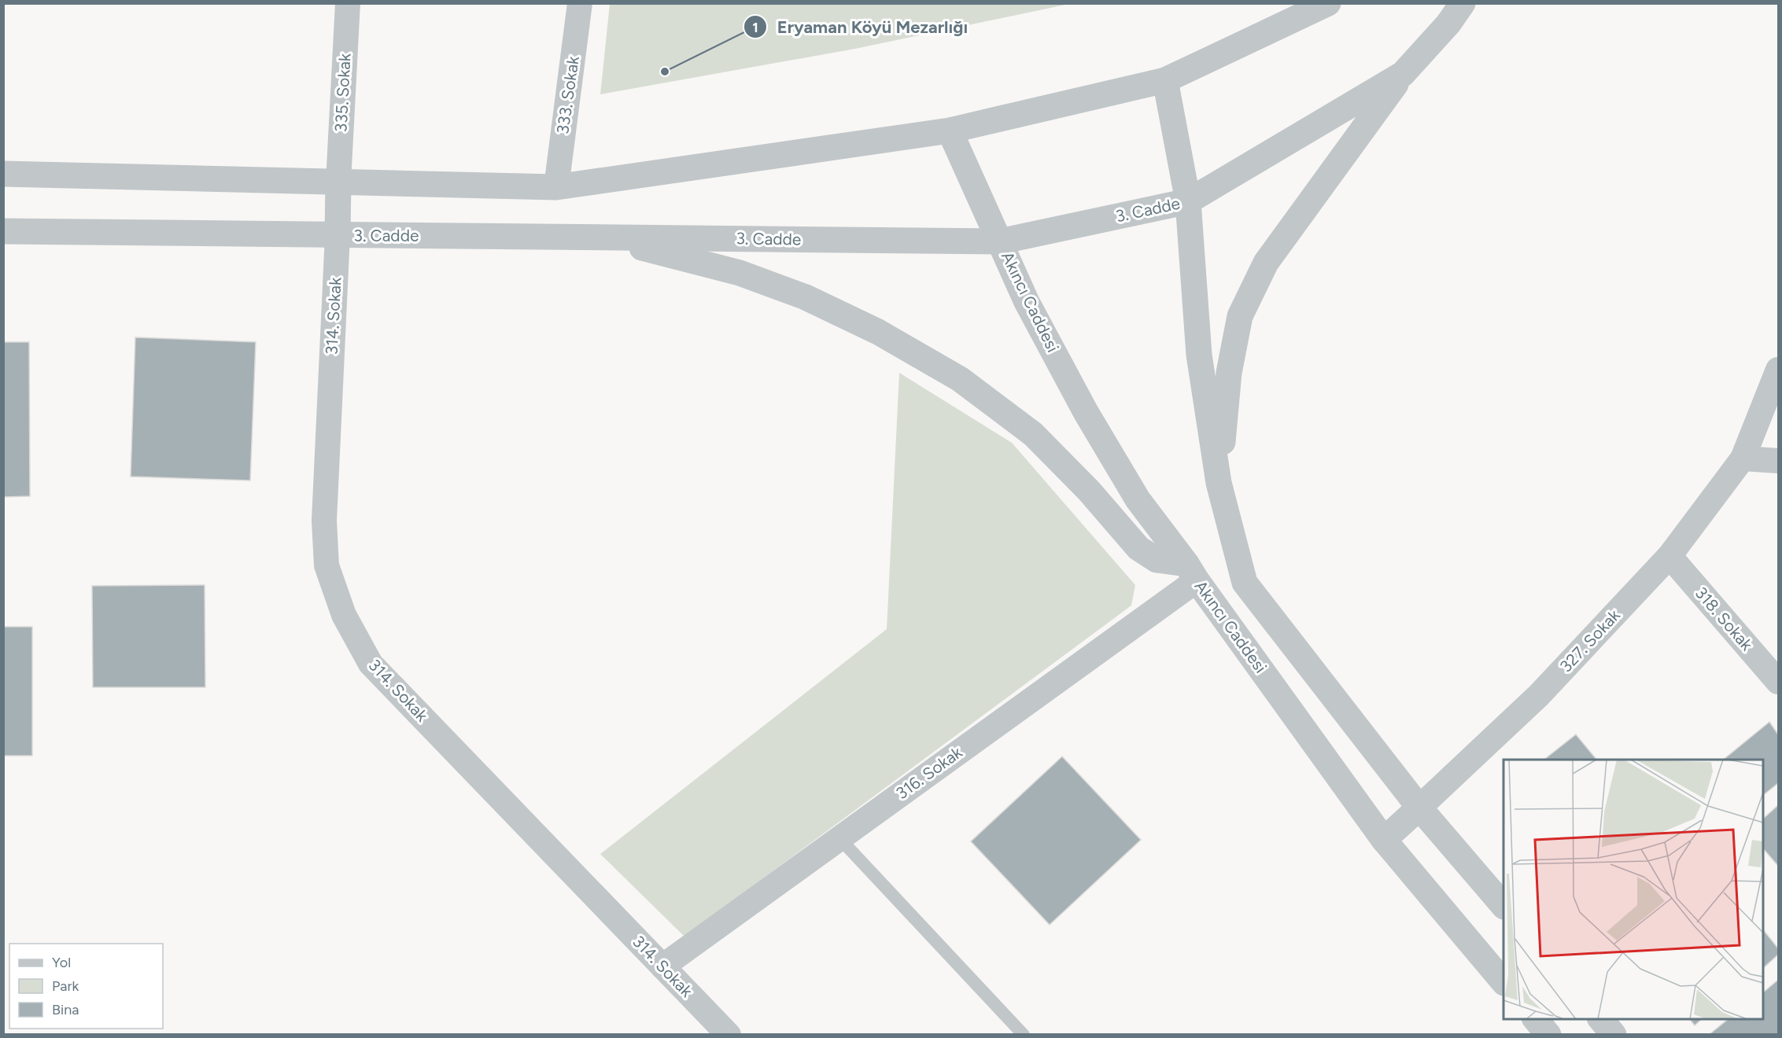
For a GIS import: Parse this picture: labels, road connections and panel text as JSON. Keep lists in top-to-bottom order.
{
  "streets": {
    "street": [
      "335. Sokak",
      "333. Sokak",
      "3. Cadde",
      "Akıncı Caddesi",
      "314. Sokak",
      "318. Sokak",
      "327. Sokak",
      "316. Sokak"
    ]
  },
  "crossings": [
    ["3. Cadde", "Akıncı Caddesi"],
    ["3. Cadde", "314. Sokak"],
    ["Akıncı Caddesi", "316. Sokak"],
    ["314. Sokak", "316. Sokak"],
    ["318. Sokak", "327. Sokak"]
  ],
  "places": ["Eryaman Köyü Mezarlığı"],
  "legend": ["Yol", "Park", "Bina"]
}
